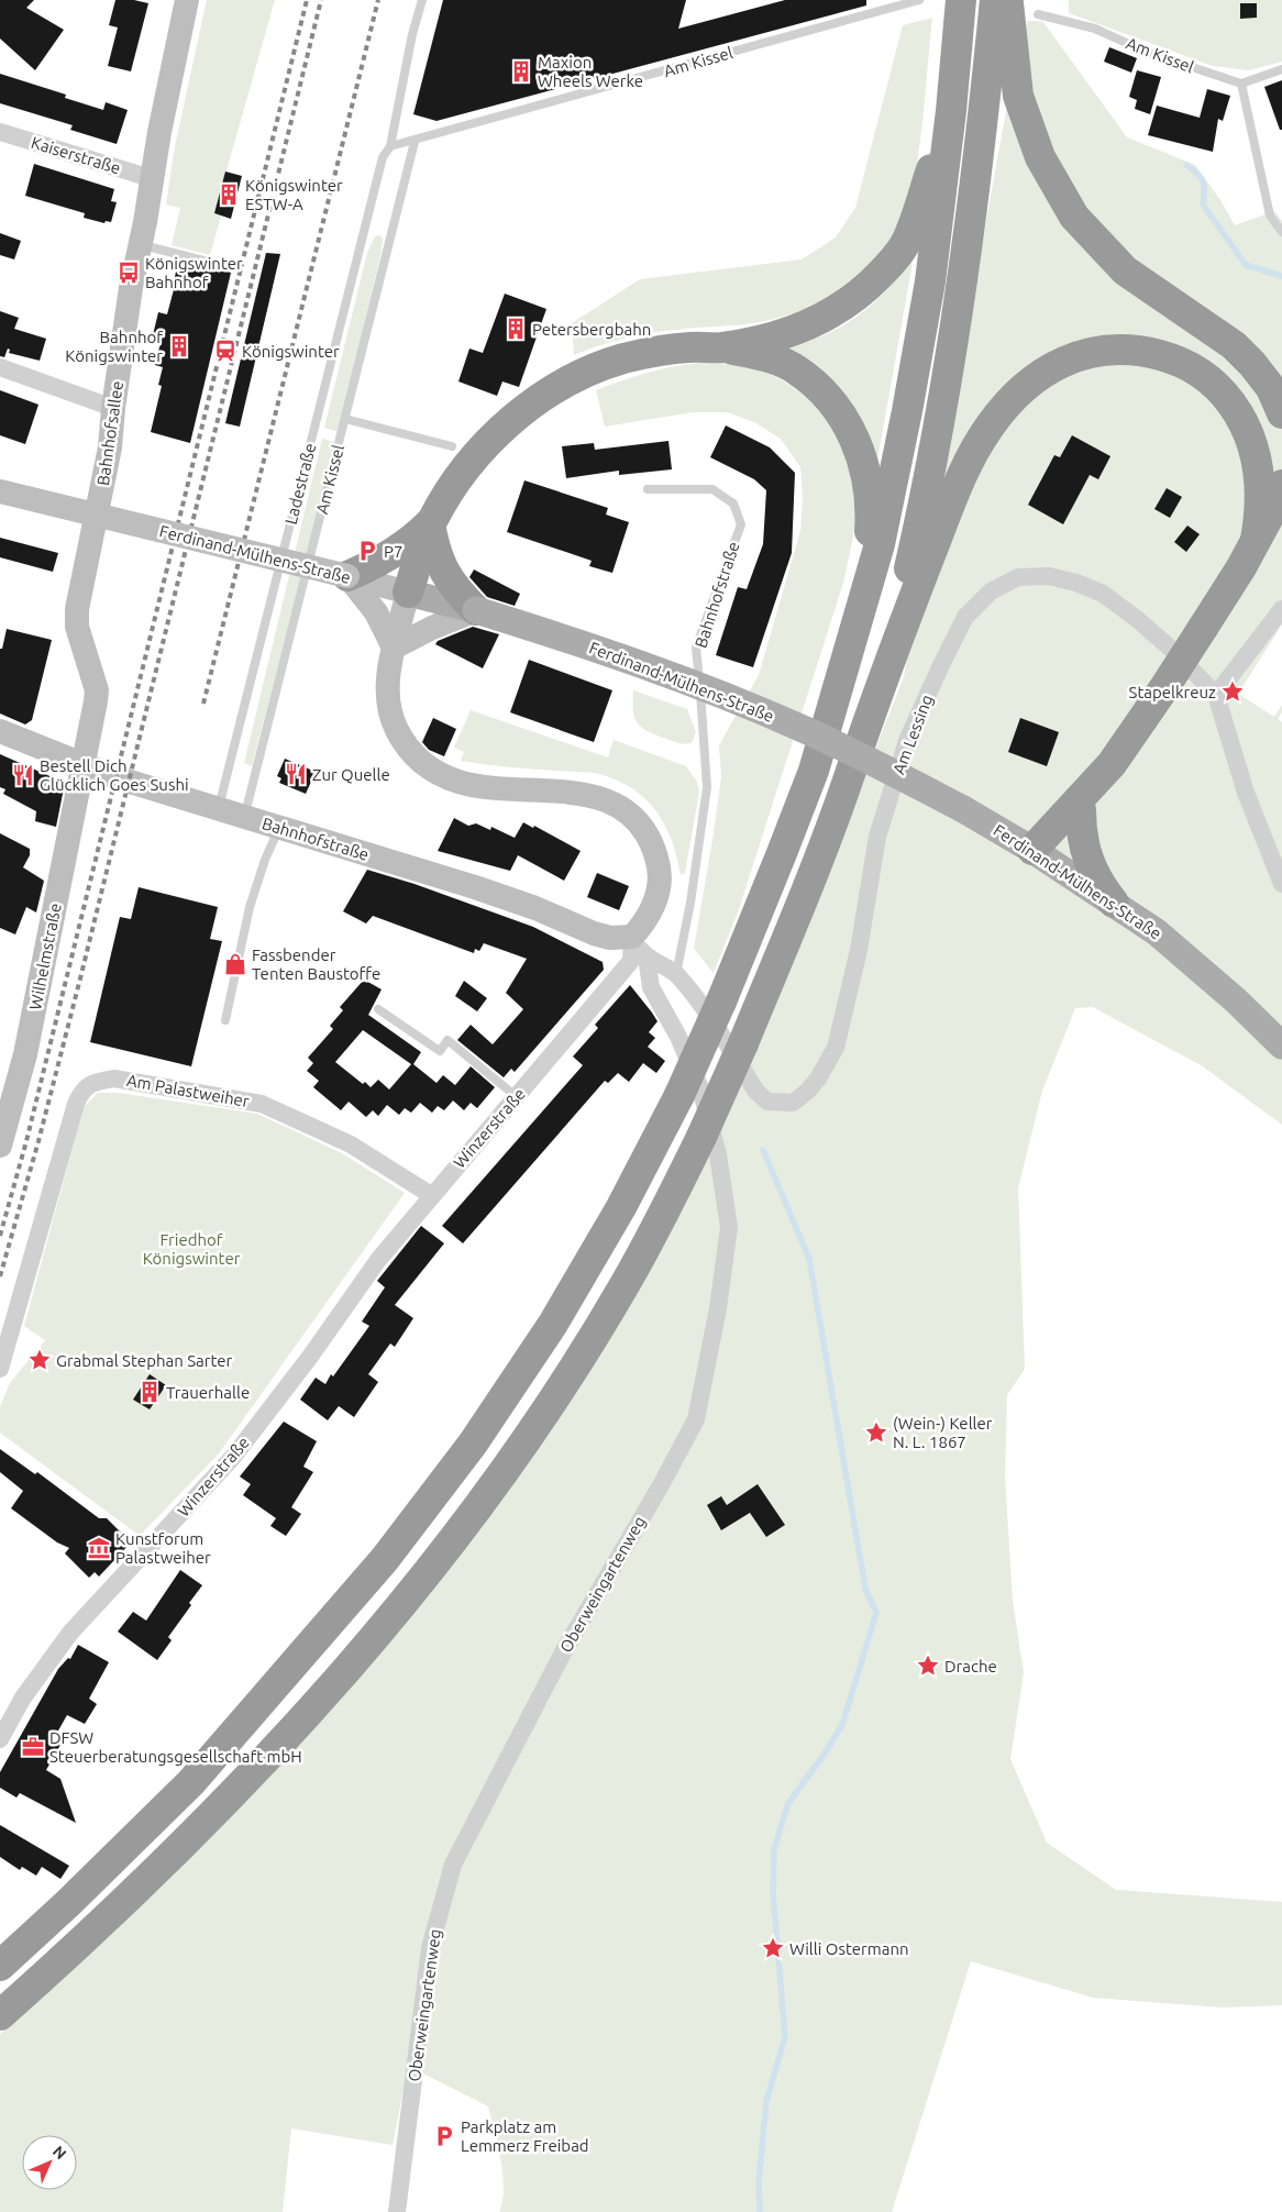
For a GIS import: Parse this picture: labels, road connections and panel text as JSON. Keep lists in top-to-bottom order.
{
  "streets": {
    "main road": ["Ferdinand-Mülhens-Straße"],
    "street": [
      "Kaiserstraße",
      "Bahnhofsallee",
      "Bahnhofstraße",
      "Am Lessing",
      "Wilhelmstraße",
      "Am Palastweiher",
      "Winzerstraße",
      "Oberweingartenweg"
    ],
    "lane": ["Am Kissel", "Ladestraße"]
  },
  "crossings": [
    ["Am Kissel", "Ladestraße"],
    ["Am Kissel", "Bahnhofstraße"],
    ["Kaiserstraße", "Bahnhofsallee"],
    ["Bahnhofsallee", "Bahnhofstraße"],
    ["Bahnhofsallee", "Wilhelmstraße"],
    ["Ladestraße", "Bahnhofstraße"],
    ["Ferdinand-Mülhens-Straße", "Winzerstraße"],
    ["Bahnhofstraße", "Am Lessing"],
    ["Bahnhofstraße", "Wilhelmstraße"],
    ["Bahnhofstraße", "Winzerstraße"],
    ["Am Lessing", "Winzerstraße"],
    ["Am Lessing", "Oberweingartenweg"],
    ["Am Palastweiher", "Winzerstraße"]
  ],
  "parks": ["Friedhof Königswinter"],
  "places": {
    "building": [
      "Maxion Wheels Werke",
      "Königswinter ESTW-A",
      "Petersbergbahn",
      "Bahnhof Königswinter",
      "Trauerhalle"
    ],
    "bus stop": ["Königswinter Bahnhof"],
    "station": ["Königswinter"],
    "parking": ["P7", "Parkplatz am Lemmerz Freibad"],
    "place": [
      "Stapelkreuz",
      "Grabmal Stephan Sarter",
      "(Wein-) Keller N. L. 1867",
      "Drache",
      "Willi Ostermann"
    ],
    "restaurant": ["Zur Quelle", "Bestell Dich Glücklich Goes Sushi"],
    "shop": ["Fassbender Tenten Baustoffe"],
    "museum": ["Kunstforum Palastweiher"],
    "office": ["DFSW Steuerberatungsgesellschaft mbH"]
  },
  "north": "top right"
}
